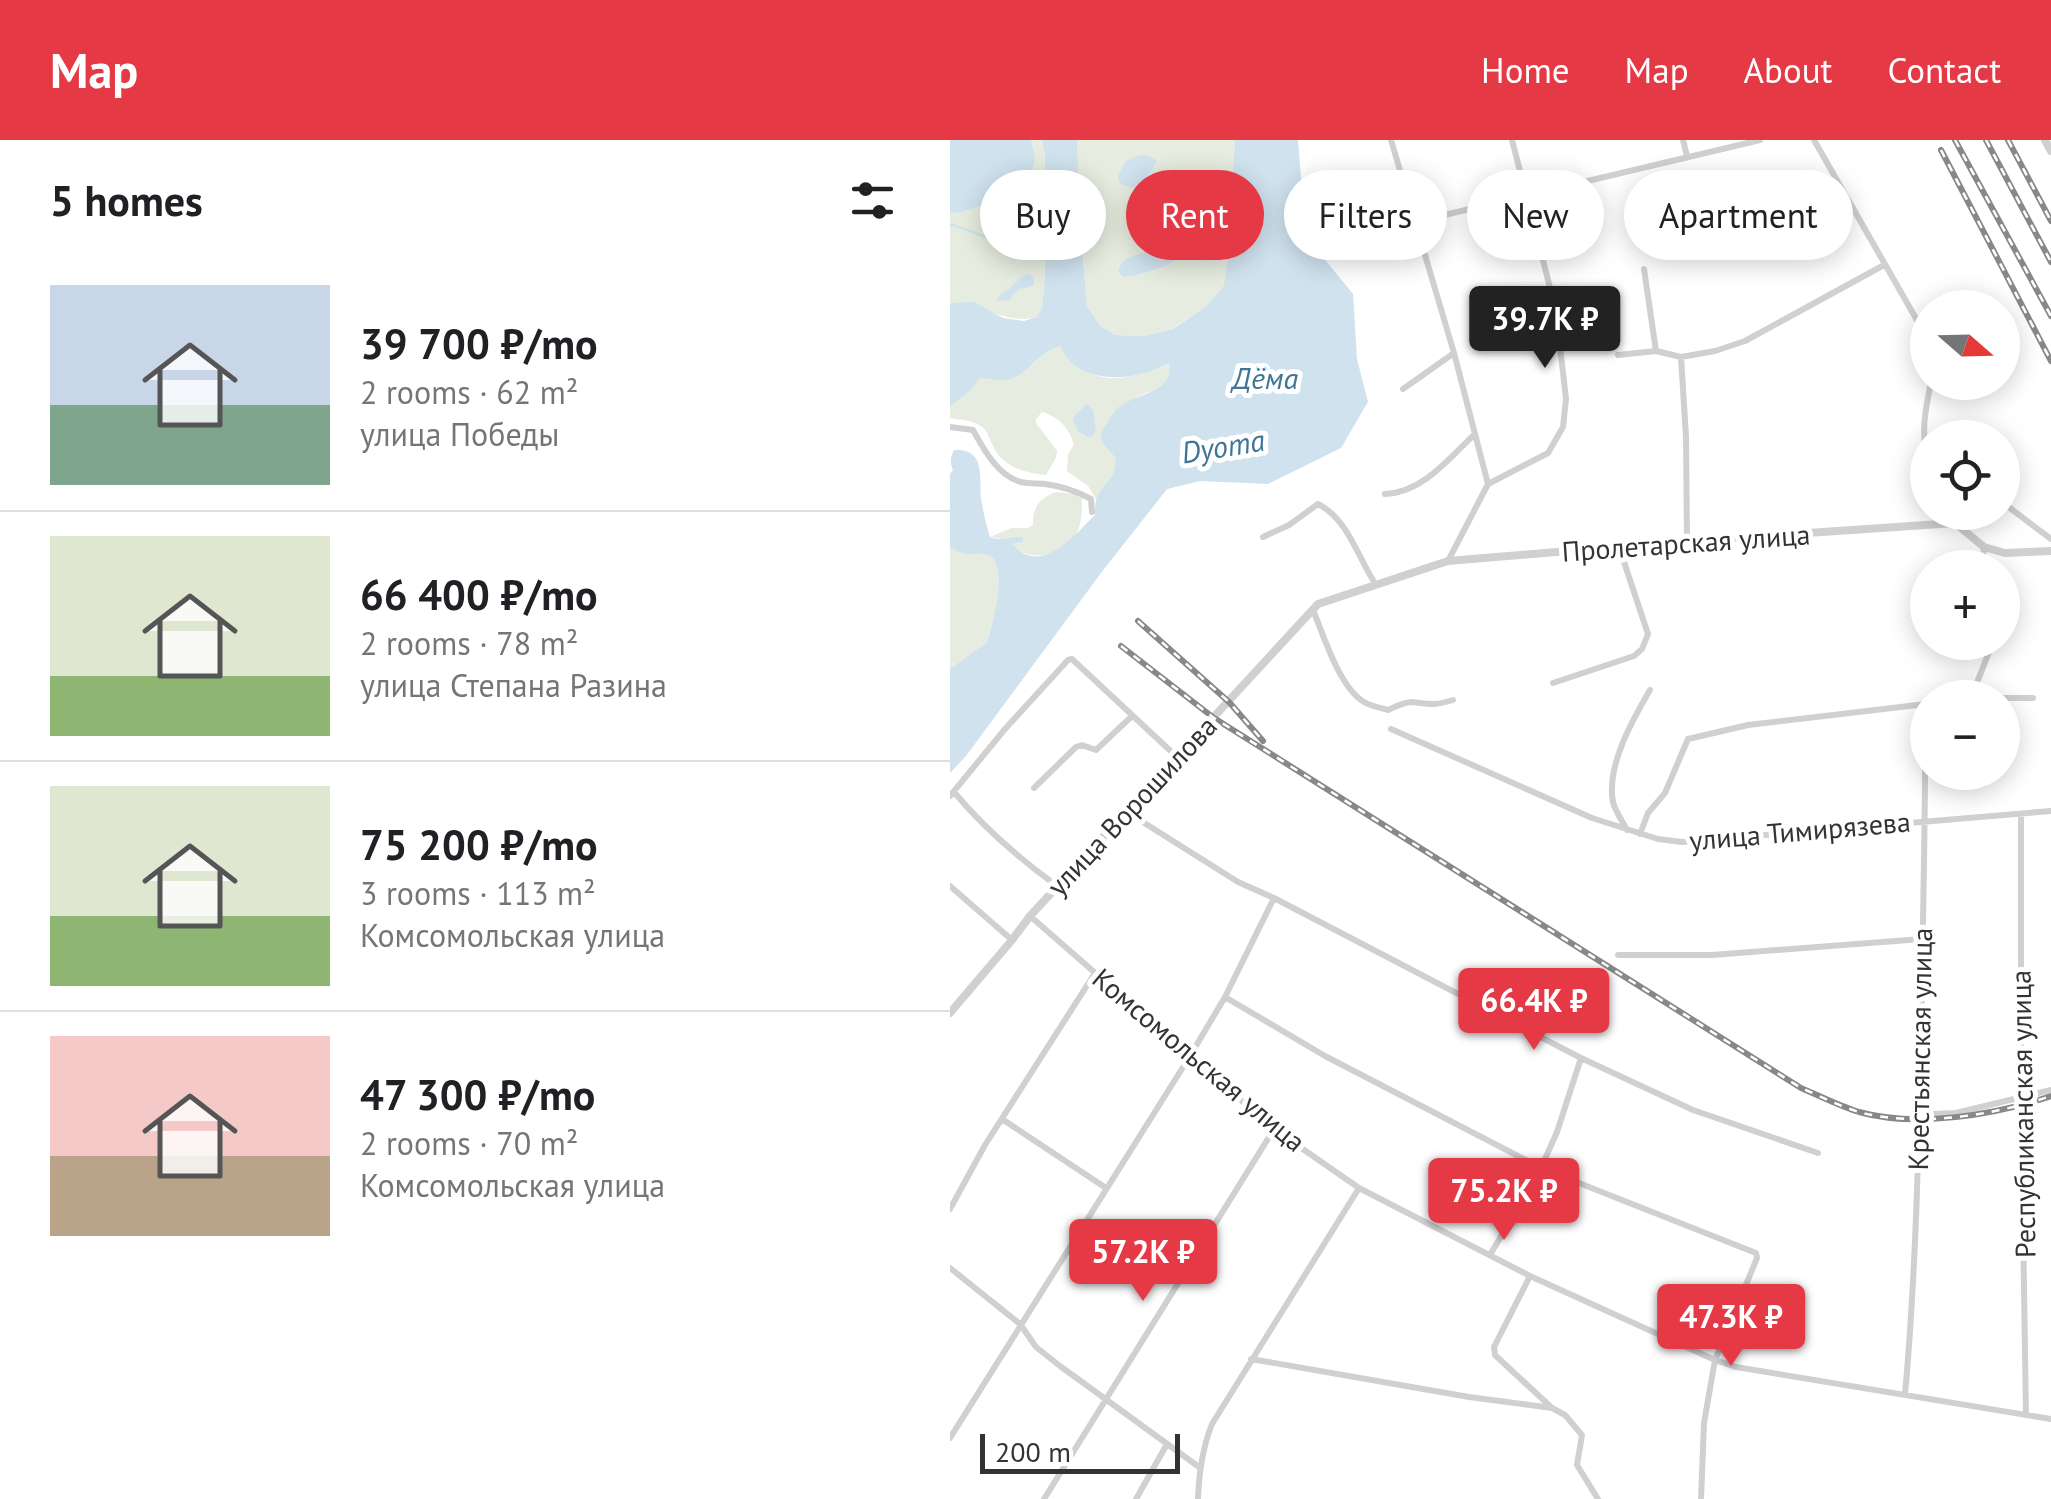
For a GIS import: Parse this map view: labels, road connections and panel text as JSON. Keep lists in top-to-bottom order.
{
  "streets": {
    "street": [
      "Пролетарская улица",
      "улица Ворошилова",
      "улица Тимирязева",
      "Крестьянская улица",
      "Комсомольская улица",
      "Республиканская улица"
    ]
  },
  "crossings": [
    ["Пролетарская улица", "улица Ворошилова"],
    ["улица Ворошилова", "Комсомольская улица"],
    ["улица Тимирязева", "Крестьянская улица"],
    ["улица Тимирязева", "Республиканская улица"],
    ["Крестьянская улица", "Комсомольская улица"],
    ["Комсомольская улица", "Республиканская улица"]
  ],
  "water": ["Дёма", "Dyoma"],
  "scale_bar": "200 m",
  "north": "right",
  "page": {
    "header": "Map",
    "nav": [
      "Home",
      "Map",
      "About",
      "Contact"
    ],
    "heading": "5 homes",
    "chip": [
      "Buy",
      "Rent",
      "Filters",
      "New",
      "Apartment"
    ],
    "list": [
      {
        "name": "39 700 ₽/mo",
        "note": "2 rooms · 62 m² · улица Победы"
      },
      {
        "name": "66 400 ₽/mo",
        "note": "2 rooms · 78 m² · улица Степана Разина"
      },
      {
        "name": "75 200 ₽/mo",
        "note": "3 rooms · 113 m² · Комсомольская улица"
      },
      {
        "name": "47 300 ₽/mo",
        "note": "2 rooms · 70 m² · Комсомольская улица"
      }
    ],
    "price": [
      "39.7K ₽",
      "66.4K ₽",
      "75.2K ₽",
      "57.2K ₽",
      "47.3K ₽"
    ],
    "map_buttons": ["+", "−"],
    "scale": "200 m"
  }
}
